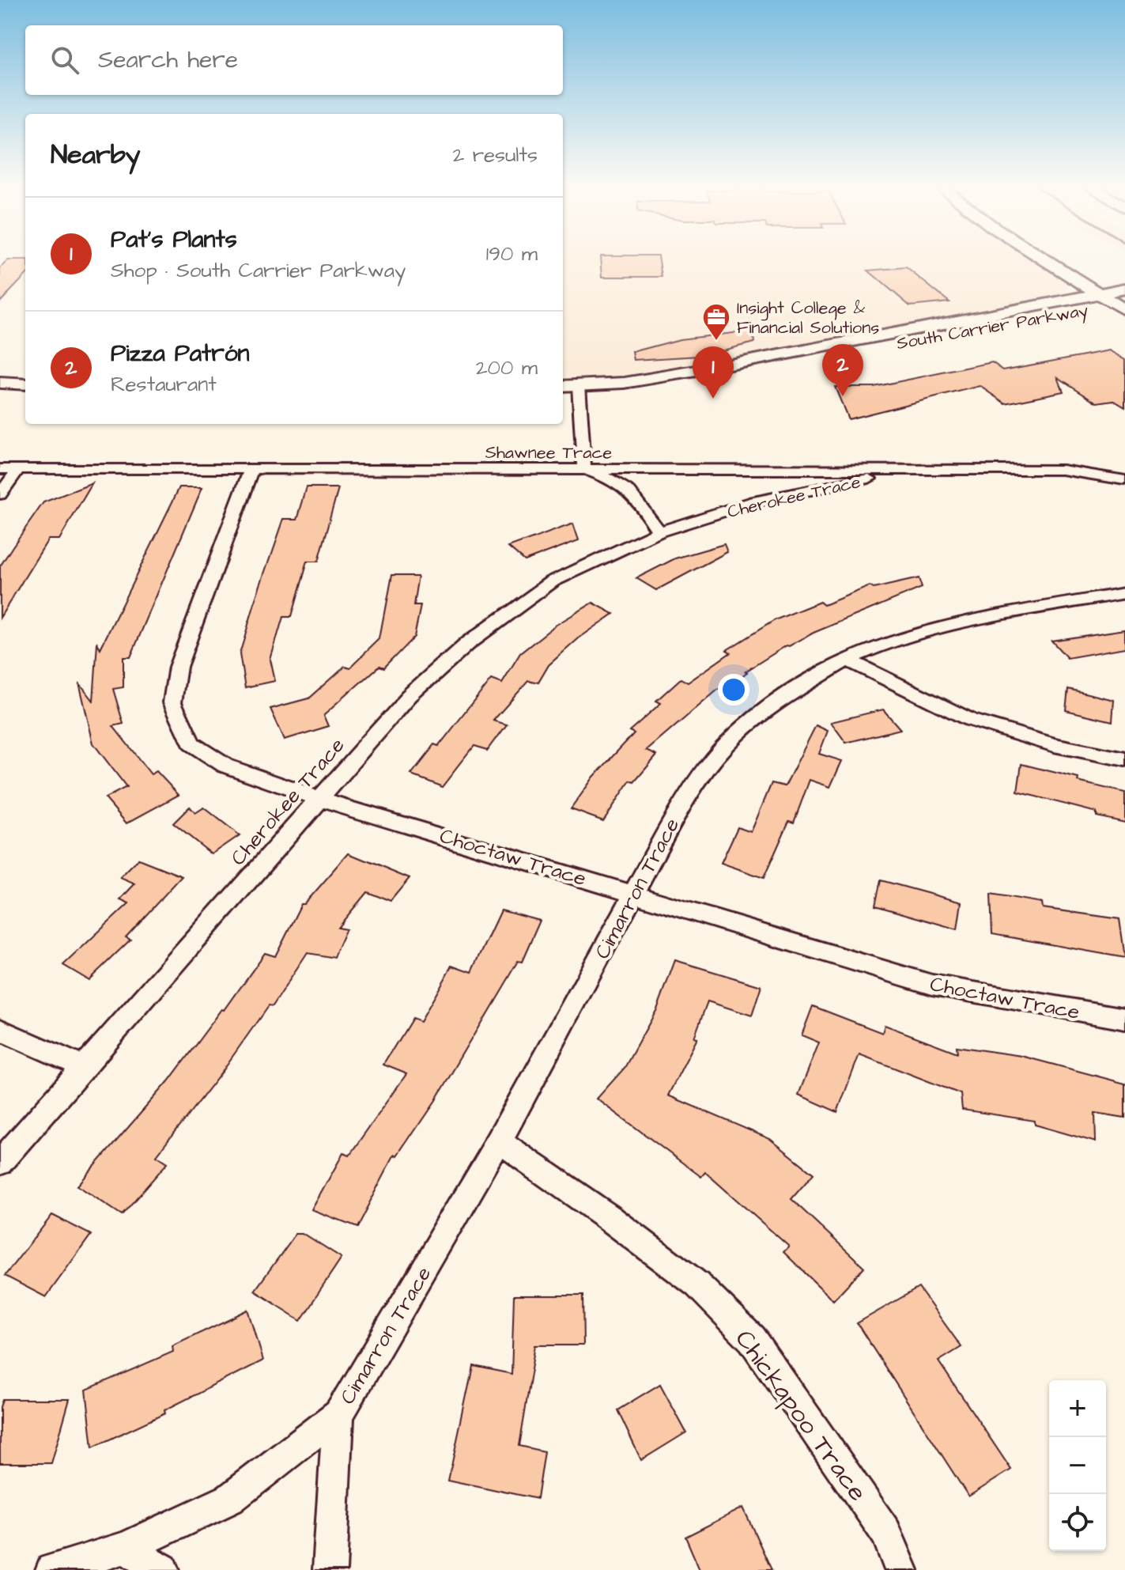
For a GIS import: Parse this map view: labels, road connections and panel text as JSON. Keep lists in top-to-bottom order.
{
  "streets": {
    "main road": ["South Carrier Parkway"],
    "street": [
      "Shawnee Trace",
      "Cherokee Trace",
      "Choctaw Trace",
      "Cimarron Trace",
      "Chickapoo Trace"
    ]
  },
  "crossings": [
    ["Shawnee Trace", "Cherokee Trace"],
    ["Shawnee Trace", "Choctaw Trace"],
    ["Cherokee Trace", "Choctaw Trace"],
    ["Choctaw Trace", "Cimarron Trace"],
    ["Cimarron Trace", "Chickapoo Trace"]
  ],
  "places": {
    "office": ["Insight College & Financial Solutions"]
  },
  "page": {
    "search": "Search here",
    "heading": ["Nearby", "2 results"],
    "list": [
      {
        "mark": "1",
        "name": "Pat's Plants",
        "note": "Shop · South Carrier Parkway",
        "value": "190 m"
      },
      {
        "mark": "2",
        "name": "Pizza Patrón",
        "note": "Restaurant",
        "value": "200 m"
      }
    ],
    "pins": ["2", "1"],
    "map_buttons": ["+", "−"]
  }
}
